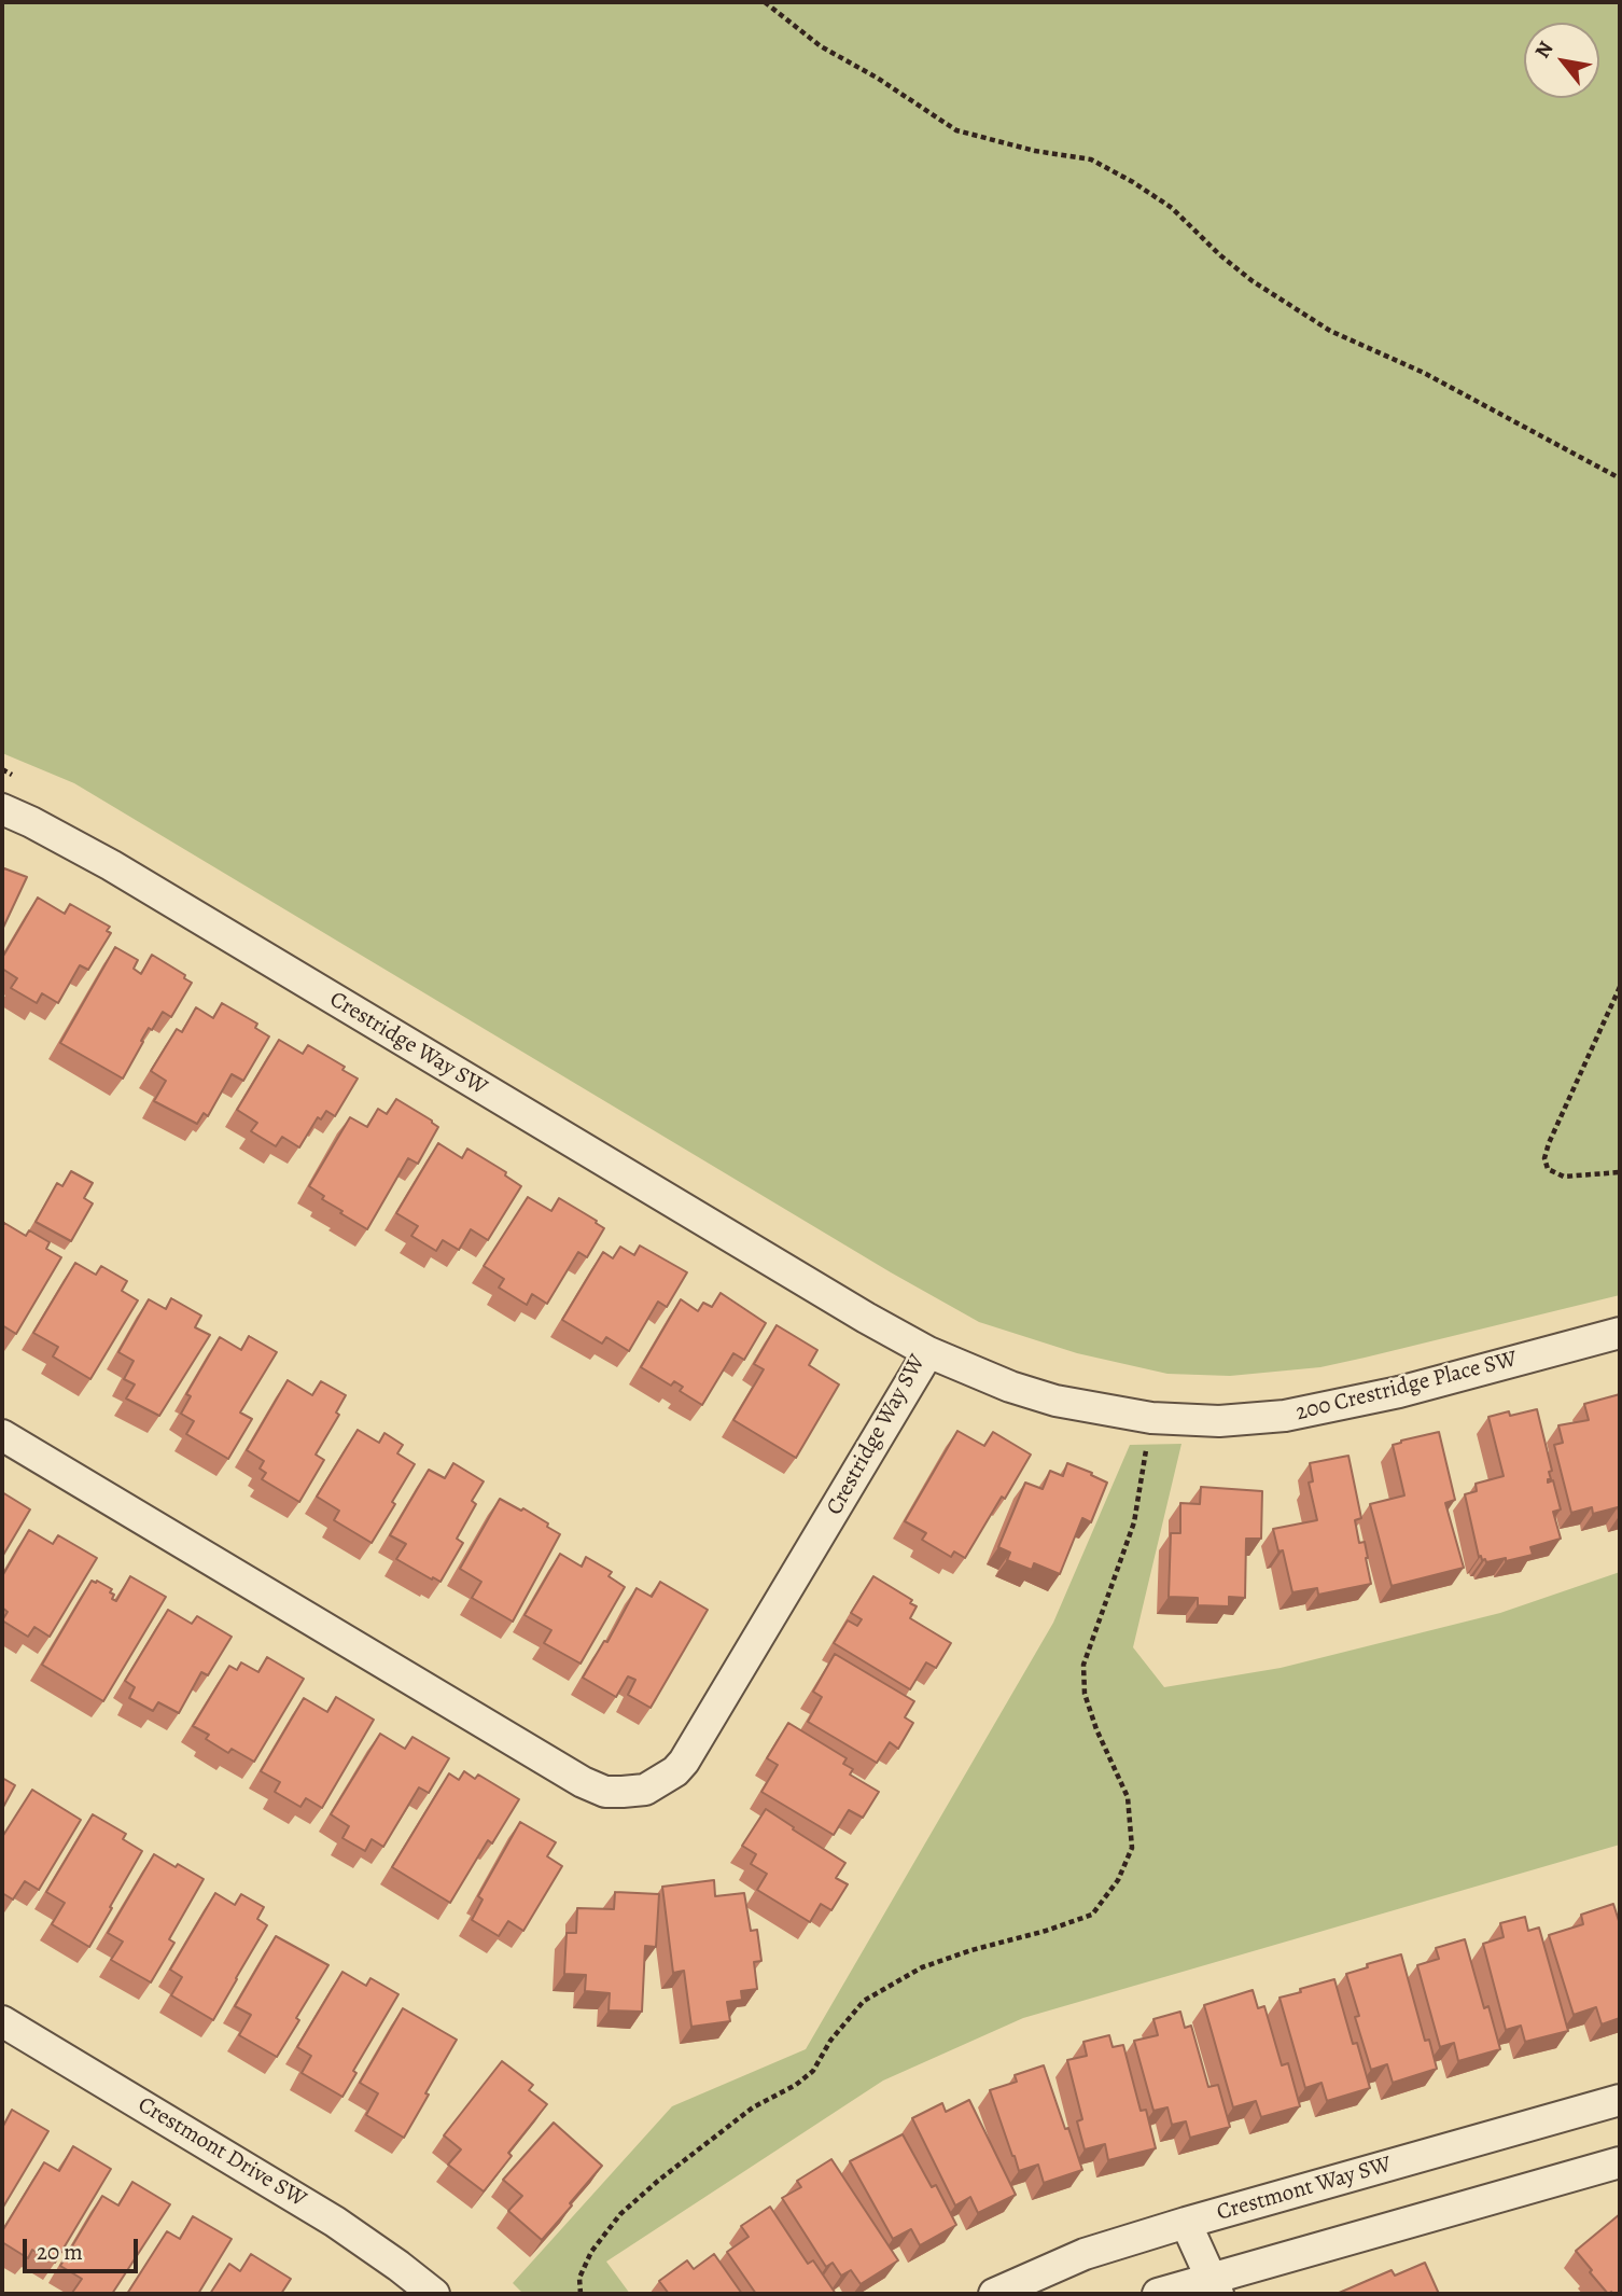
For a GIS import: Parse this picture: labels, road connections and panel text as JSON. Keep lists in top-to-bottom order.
{
  "streets": {
    "street": [
      "Crestridge Way SW",
      "200 Crestridge Place SW",
      "Crestmont Drive SW",
      "Crestmont Way SW"
    ]
  },
  "crossings": [
    ["Crestridge Way SW", "200 Crestridge Place SW"]
  ],
  "scale_bar": "20 m",
  "north": "top left"
}
